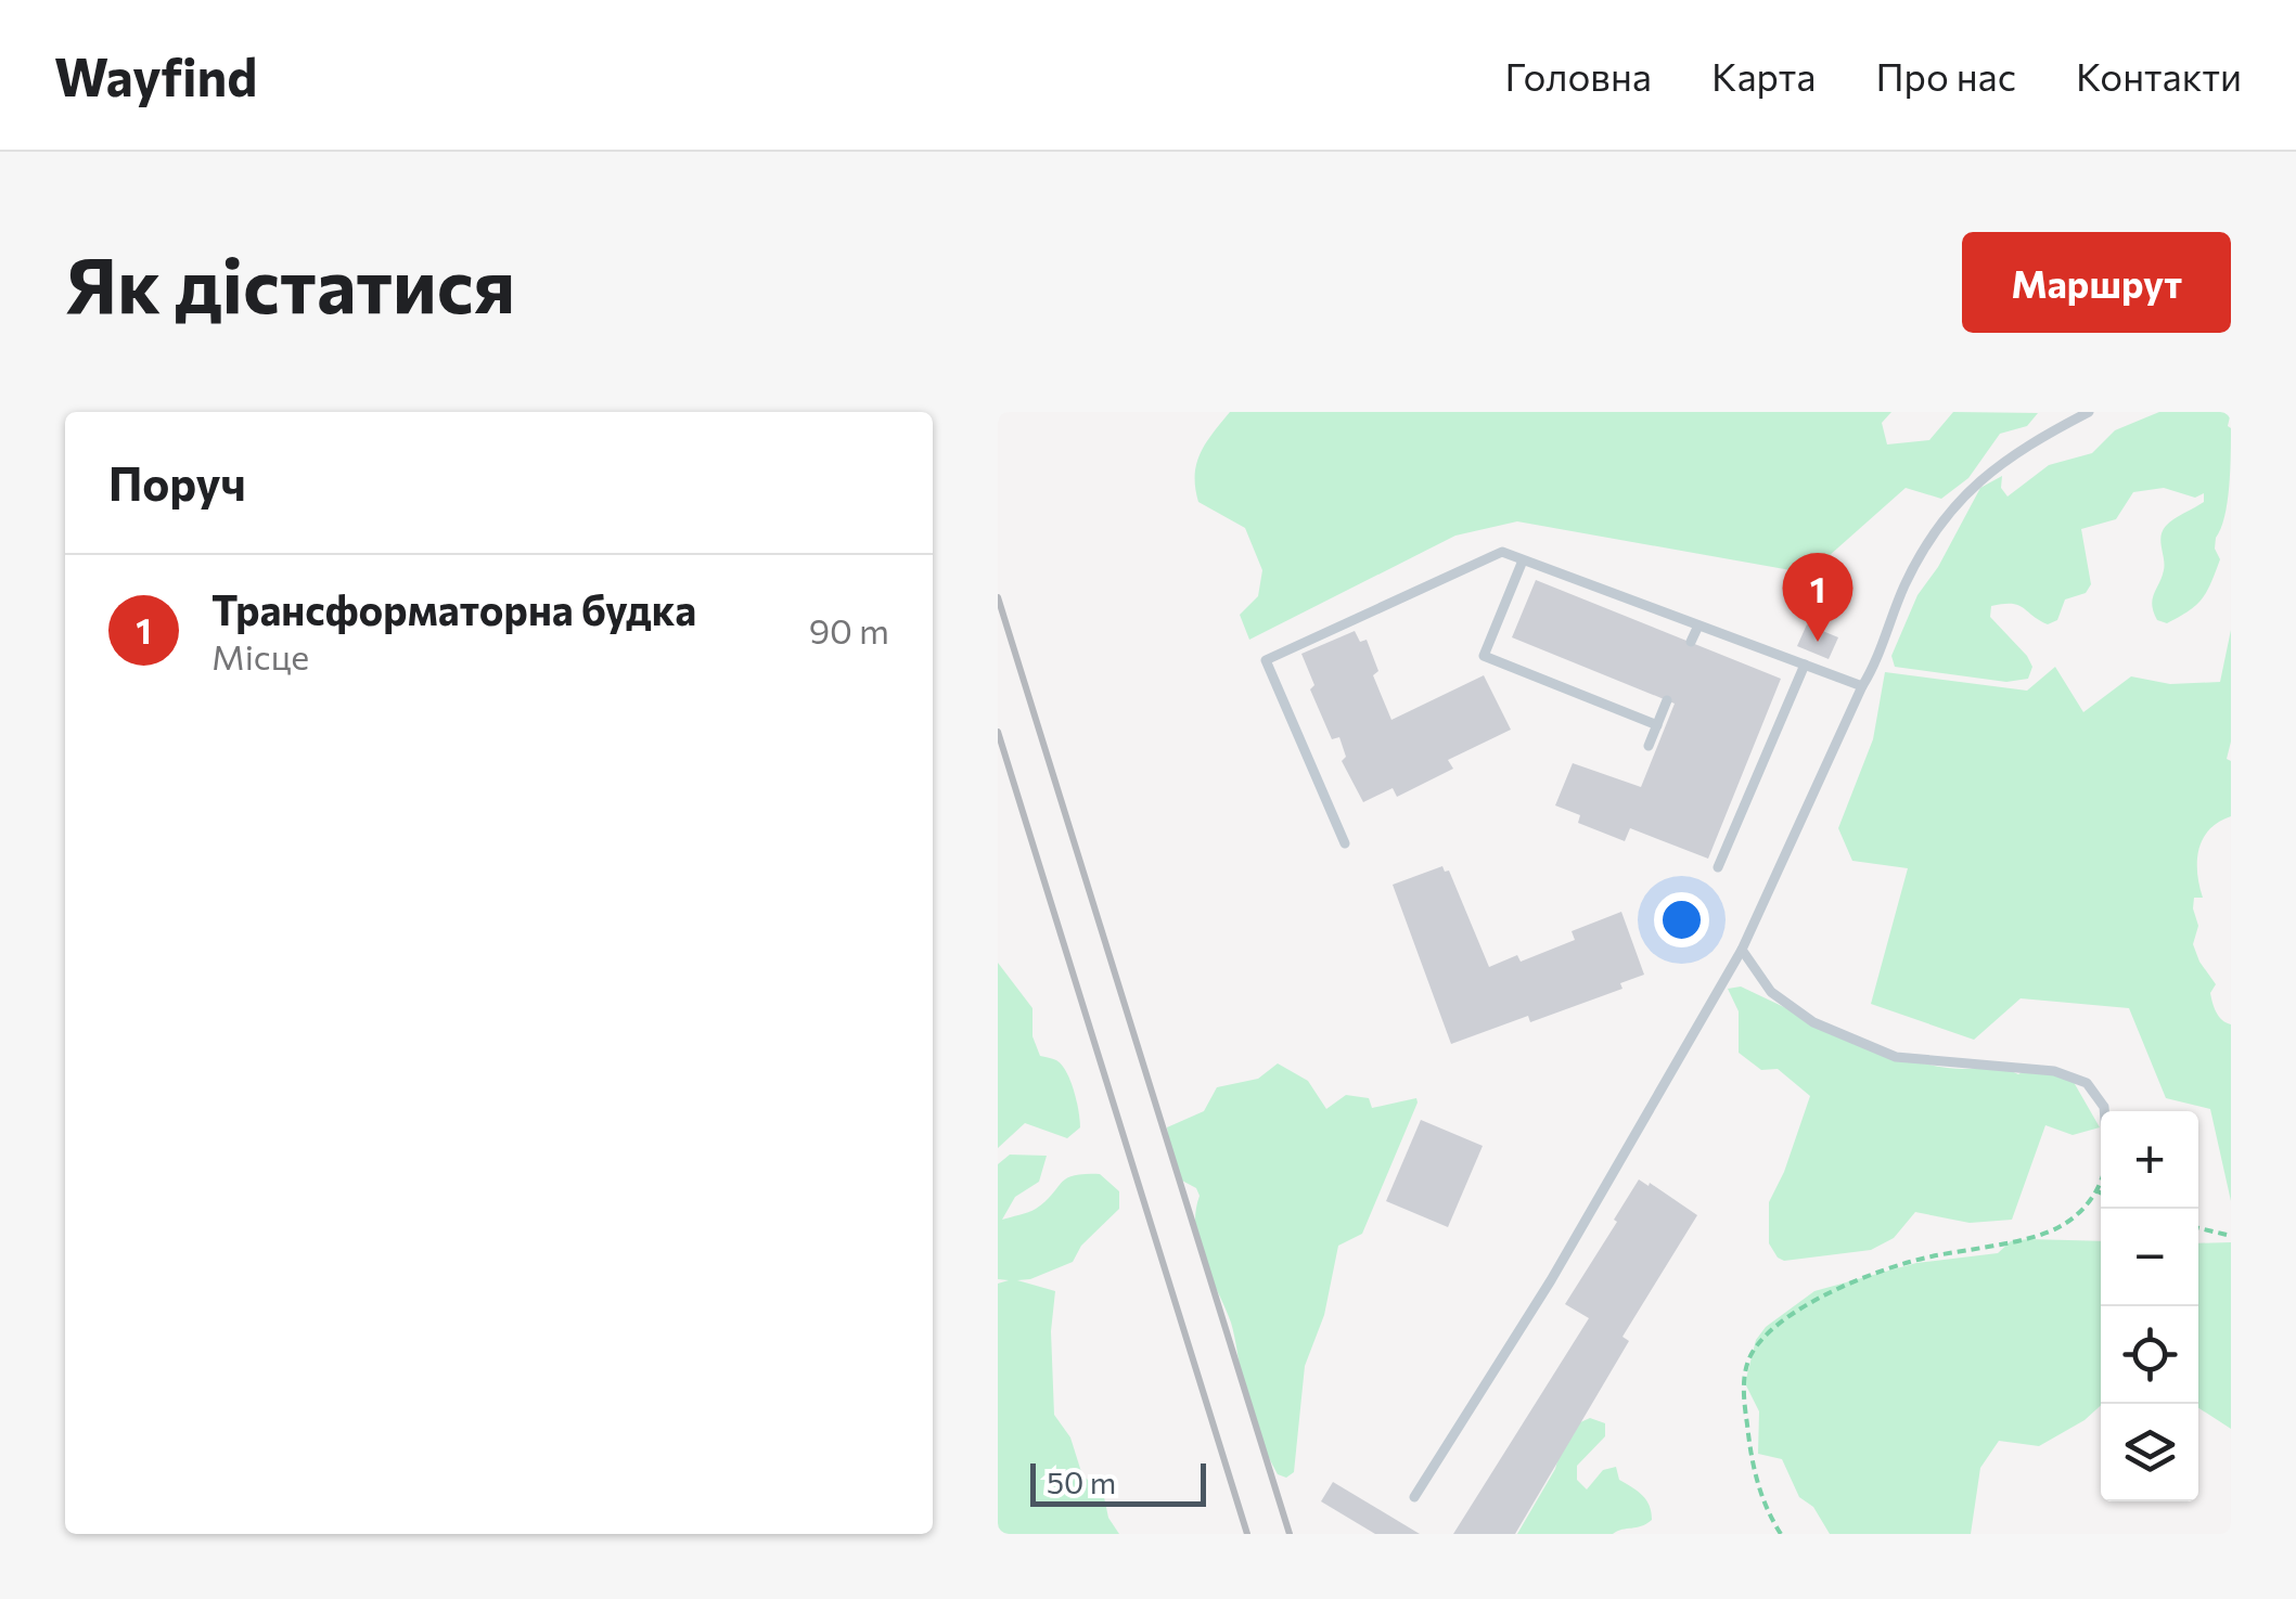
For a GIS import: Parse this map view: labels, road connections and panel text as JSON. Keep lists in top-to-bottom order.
{
  "scale_bar": "50 m",
  "page": {
    "header": "Wayfind",
    "nav": [
      "Головна",
      "Карта",
      "Про нас",
      "Контакти"
    ],
    "buttons": "Маршрут",
    "title": "Як дістатися",
    "heading": "Поруч",
    "list": [
      {
        "mark": "1",
        "name": "Трансформаторна будка",
        "note": "Місце",
        "value": "90 m"
      }
    ],
    "pins": "1",
    "map_buttons": ["+", "−"],
    "scale": "50 m"
  }
}
